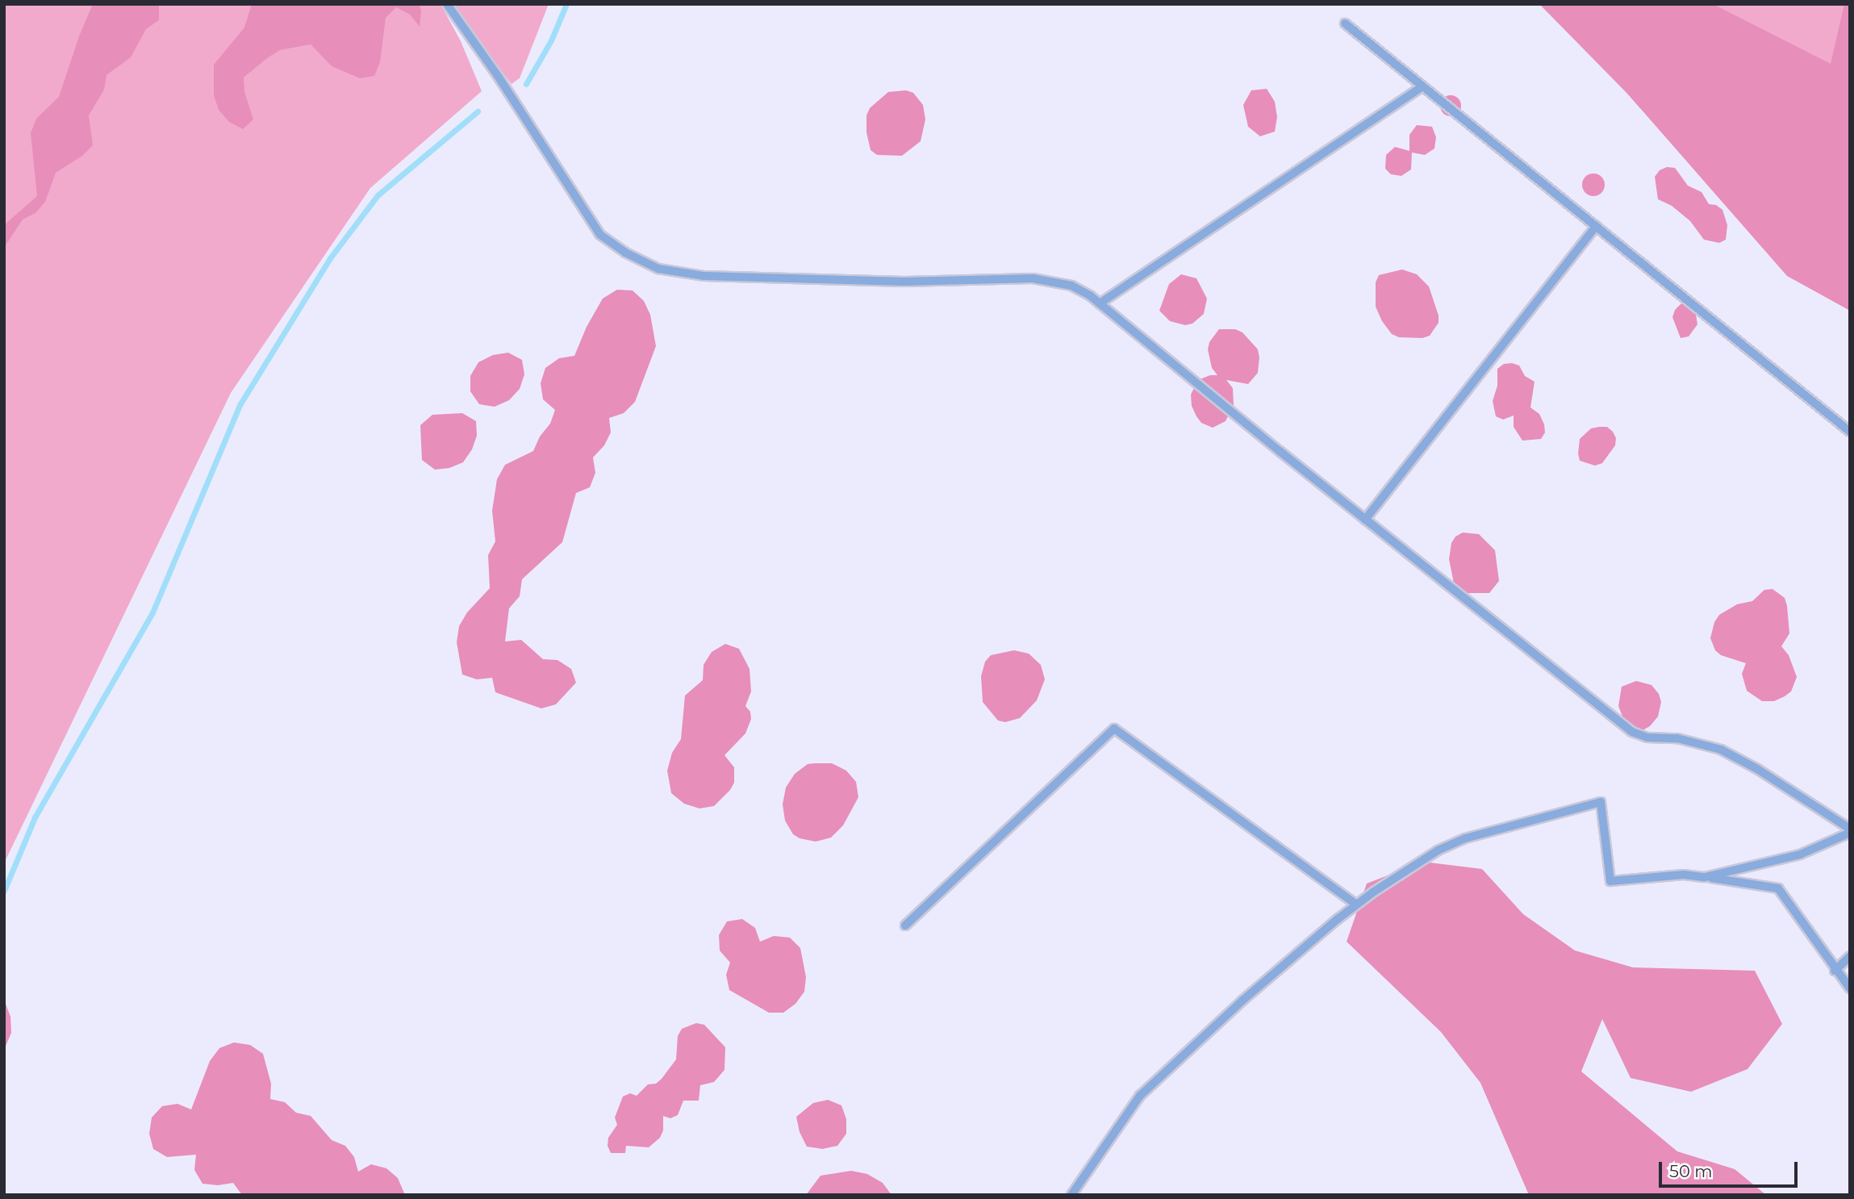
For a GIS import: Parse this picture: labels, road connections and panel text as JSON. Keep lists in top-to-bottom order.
{
  "scale_bar": "50 m"
}
